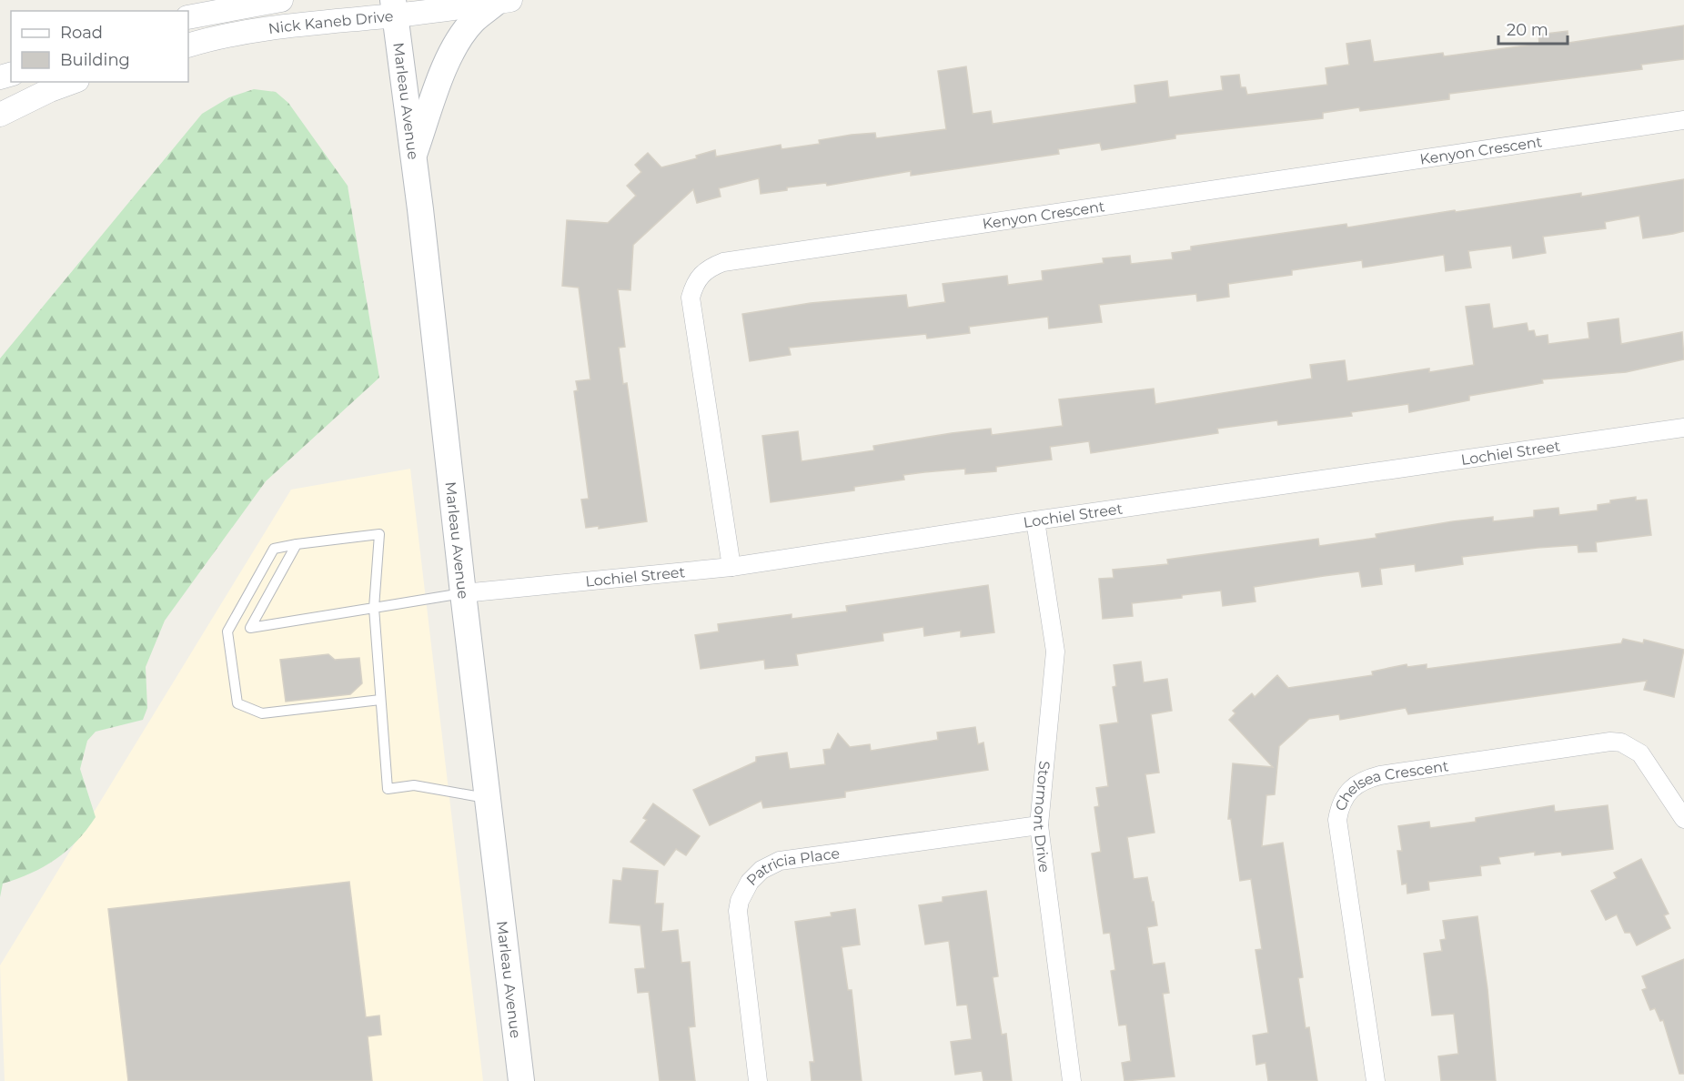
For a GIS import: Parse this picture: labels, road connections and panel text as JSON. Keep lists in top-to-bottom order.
{
  "streets": {
    "main road": ["Marleau Avenue"],
    "street": [
      "Nick Kaneb Drive",
      "Kenyon Crescent",
      "Lochiel Street",
      "Chelsea Crescent",
      "Stormont Drive",
      "Patricia Place"
    ]
  },
  "crossings": [
    ["Nick Kaneb Drive", "Marleau Avenue"],
    ["Marleau Avenue", "Lochiel Street"],
    ["Kenyon Crescent", "Lochiel Street"],
    ["Lochiel Street", "Stormont Drive"],
    ["Stormont Drive", "Patricia Place"]
  ],
  "legend": ["Road", "Building"],
  "scale_bar": "20 m"
}
